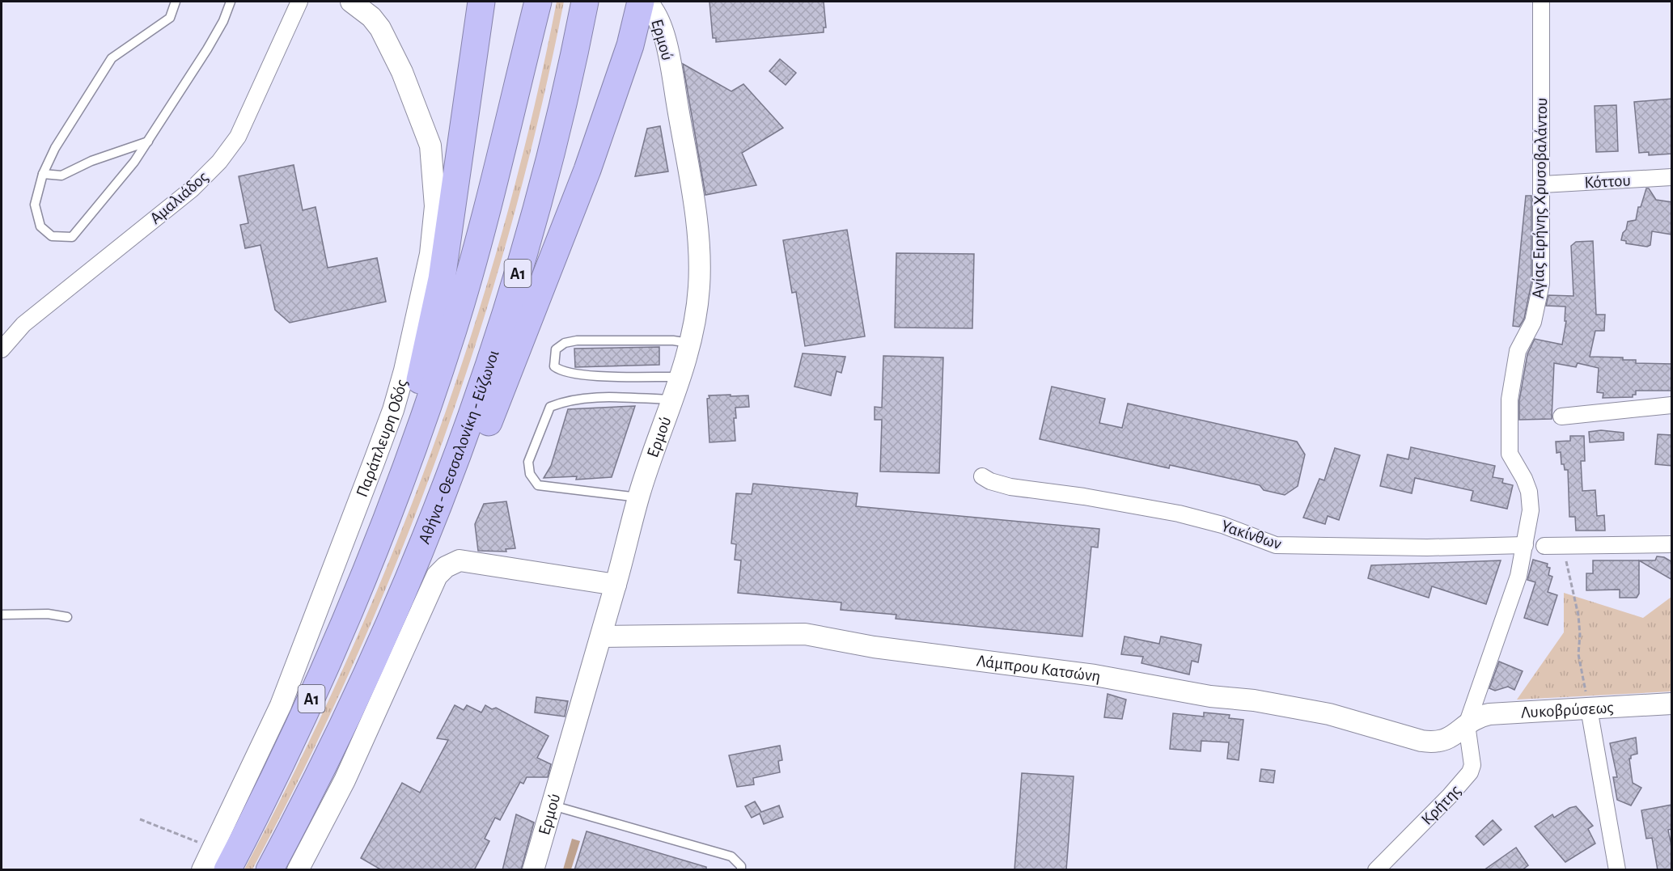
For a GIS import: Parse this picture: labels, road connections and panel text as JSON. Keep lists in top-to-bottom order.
{
  "streets": {
    "highway": ["Α1", "Αθήνα - Θεσσαλονίκη - Εύζωνοι"],
    "street": [
      "Ερμού",
      "Κόττου",
      "Αμαλιάδος",
      "Αγίας Ειρήνης Χρυσοβαλάντου",
      "Παράπλευρη Οδός",
      "Υακίνθων",
      "Λάμπρου Κατσώνη",
      "Λυκοβρύσεως",
      "Κρήτης"
    ]
  },
  "crossings": [
    ["Ερμού", "Λάμπρου Κατσώνη"],
    ["Κόττου", "Αγίας Ειρήνης Χρυσοβαλάντου"],
    ["Αγίας Ειρήνης Χρυσοβαλάντου", "Υακίνθων"],
    ["Αγίας Ειρήνης Χρυσοβαλάντου", "Λάμπρου Κατσώνη"],
    ["Αγίας Ειρήνης Χρυσοβαλάντου", "Λυκοβρύσεως"],
    ["Αγίας Ειρήνης Χρυσοβαλάντου", "Κρήτης"],
    ["Α1", "Παράπλευρη Οδός"],
    ["Λάμπρου Κατσώνη", "Λυκοβρύσεως"],
    ["Λάμπρου Κατσώνη", "Κρήτης"],
    ["Λυκοβρύσεως", "Κρήτης"]
  ]
}
